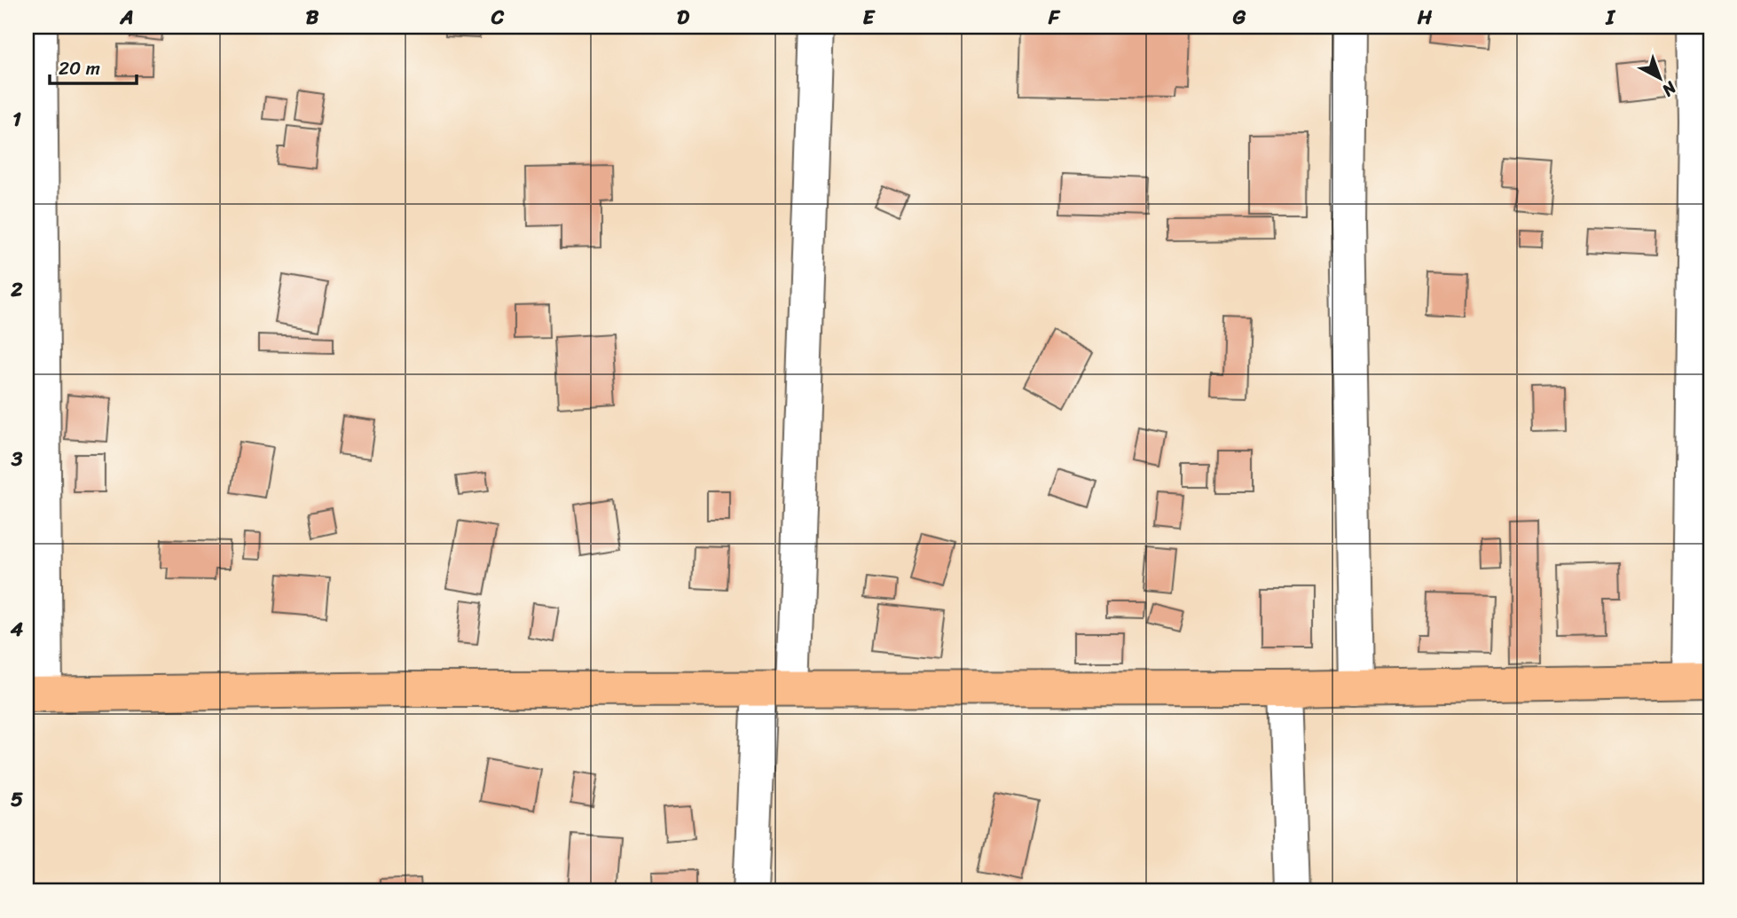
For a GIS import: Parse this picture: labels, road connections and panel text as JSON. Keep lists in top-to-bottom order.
{
  "scale_bar": "20 m",
  "north": "bottom right",
  "grid": {
    "columns": [
      "A",
      "B",
      "C",
      "D",
      "E",
      "F",
      "G",
      "H",
      "I"
    ],
    "rows": [
      "1",
      "2",
      "3",
      "4",
      "5"
    ]
  }
}
